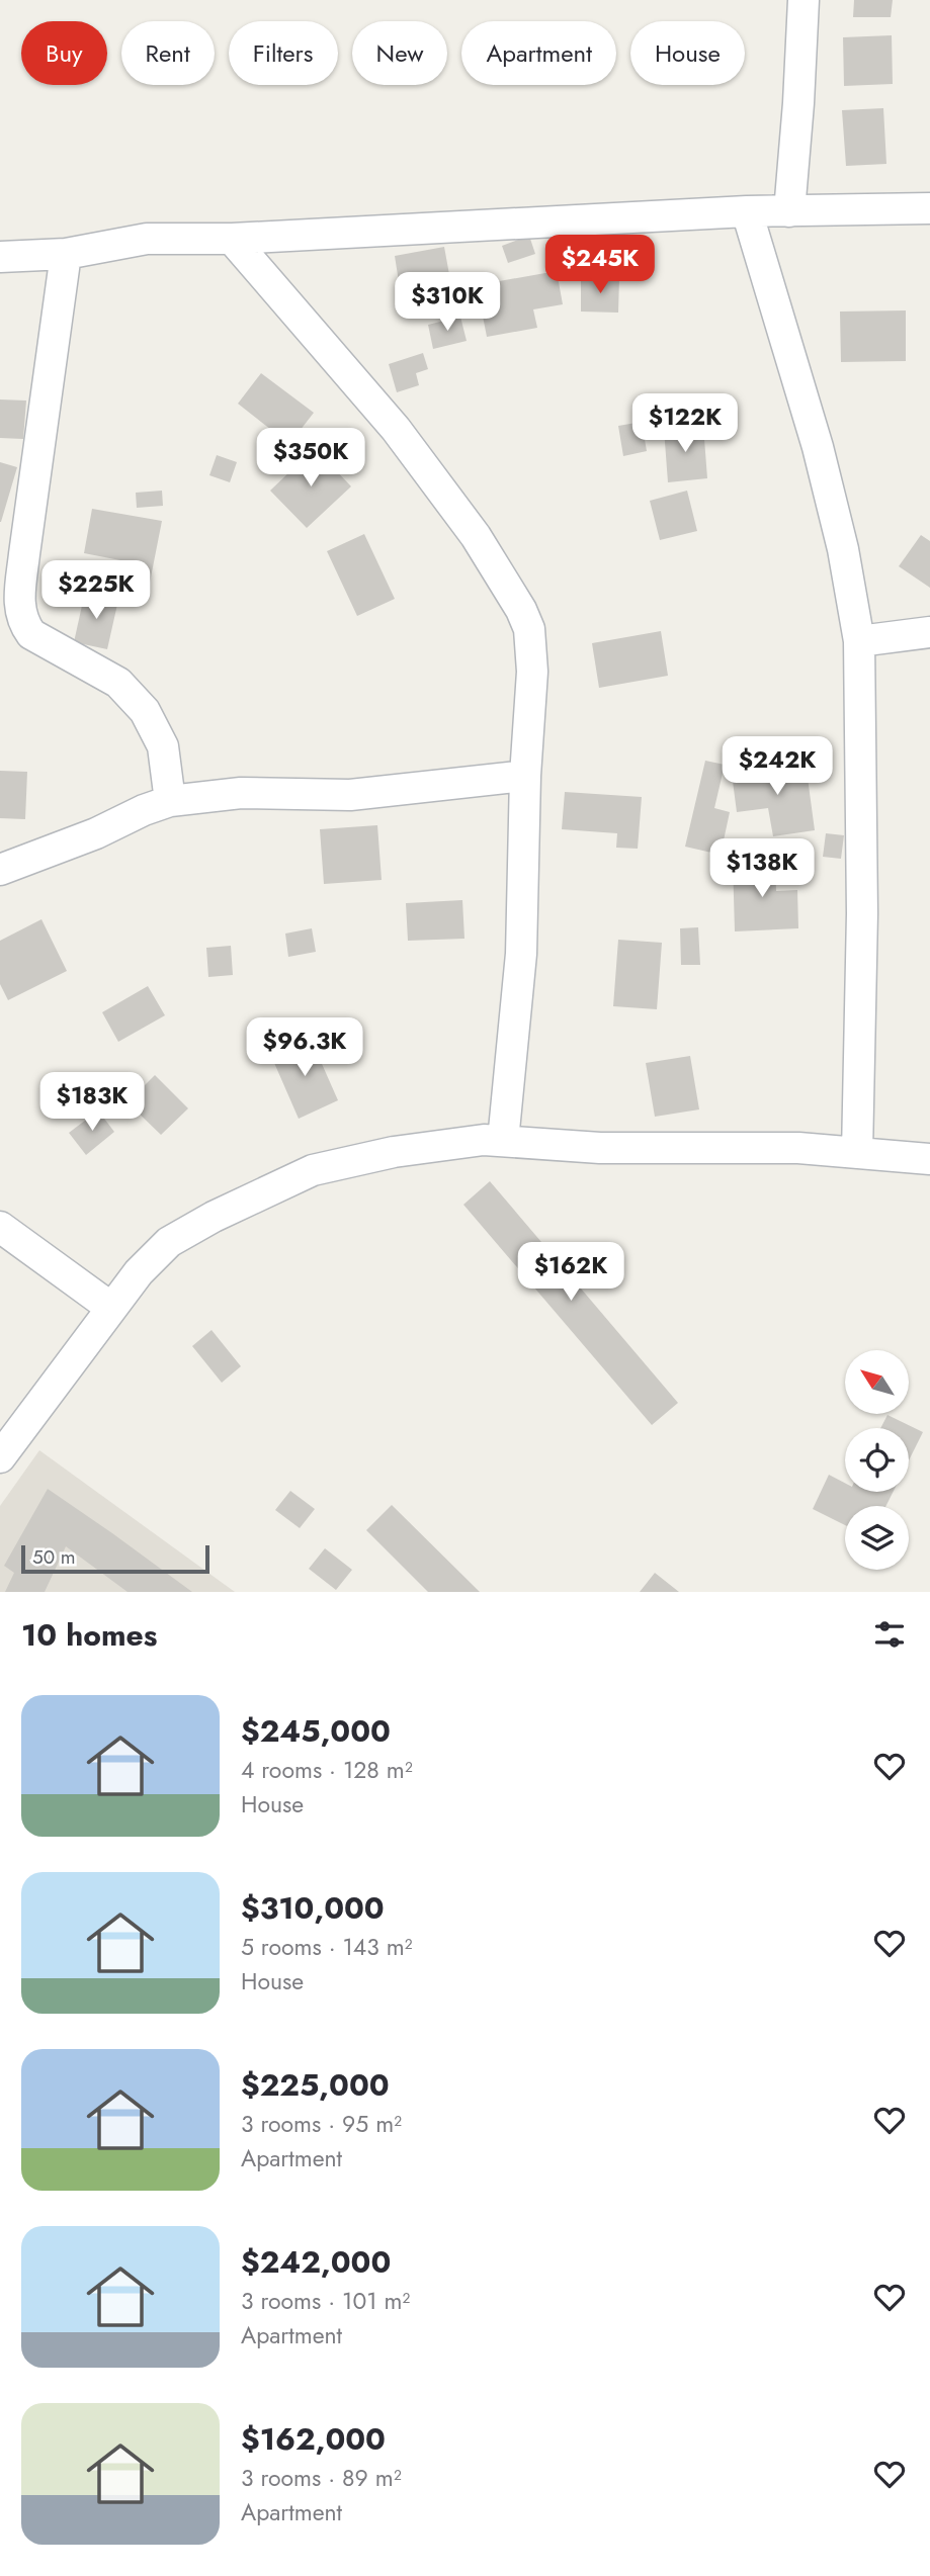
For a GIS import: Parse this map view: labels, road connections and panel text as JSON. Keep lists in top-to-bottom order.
{
  "scale_bar": "50 m",
  "north": "top left",
  "page": {
    "chip": [
      "Buy",
      "Rent",
      "Filters",
      "New",
      "Apartment",
      "House"
    ],
    "price": [
      "$245K",
      "$310K",
      "$122K",
      "$350K",
      "$225K",
      "$242K",
      "$138K",
      "$96.3K",
      "$183K",
      "$162K"
    ],
    "scale": "50 m",
    "heading": "10 homes",
    "list": [
      {
        "name": "$245,000",
        "note": "4 rooms · 128 m² · House"
      },
      {
        "name": "$310,000",
        "note": "5 rooms · 143 m² · House"
      },
      {
        "name": "$225,000",
        "note": "3 rooms · 95 m² · Apartment"
      },
      {
        "name": "$242,000",
        "note": "3 rooms · 101 m² · Apartment"
      },
      {
        "name": "$162,000",
        "note": "3 rooms · 89 m² · Apartment"
      }
    ]
  }
}
